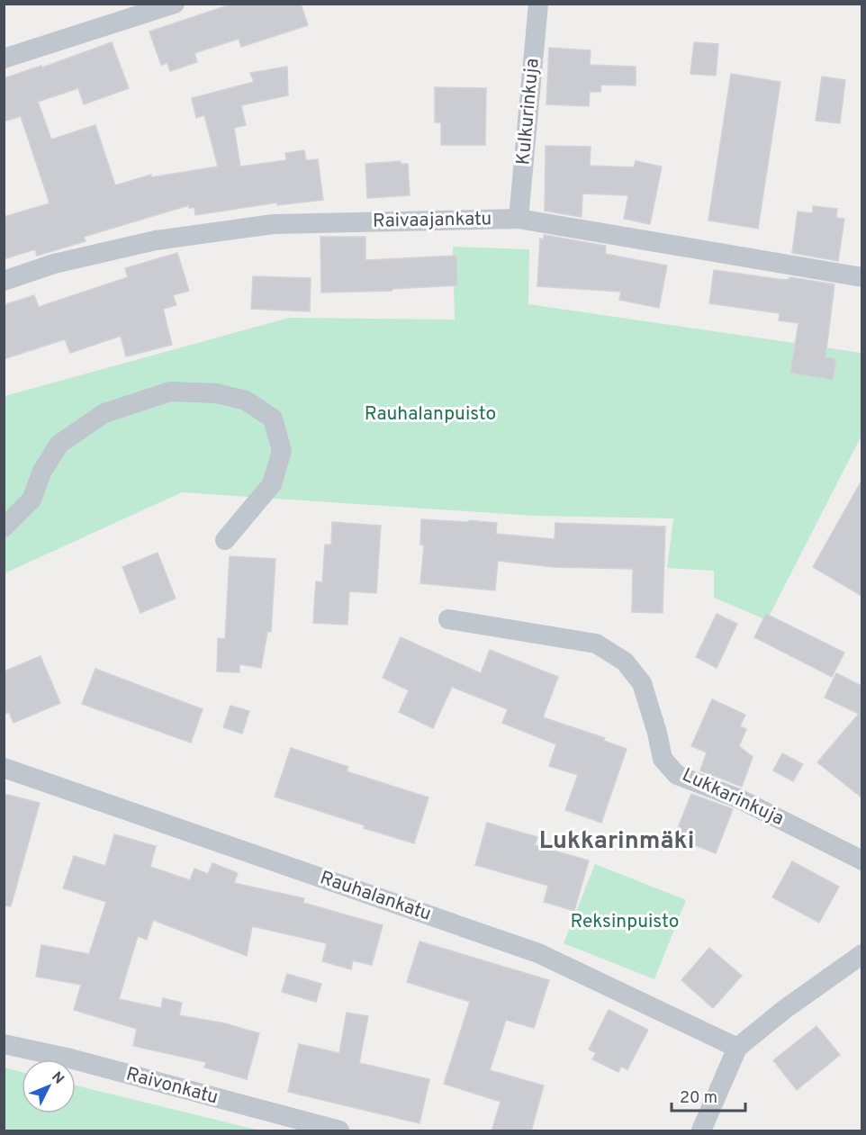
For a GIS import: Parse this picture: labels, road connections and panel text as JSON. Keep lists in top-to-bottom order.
{
  "streets": {
    "street": [
      "Kulkurinkuja",
      "Raivaajankatu",
      "Lukkarinkuja",
      "Rauhalankatu",
      "Raivonkatu"
    ]
  },
  "crossings": [
    ["Kulkurinkuja", "Raivaajankatu"]
  ],
  "districts": ["Lukkarinmäki"],
  "parks": ["Rauhalanpuisto", "Reksinpuisto"],
  "scale_bar": "20 m",
  "north": "top right"
}
